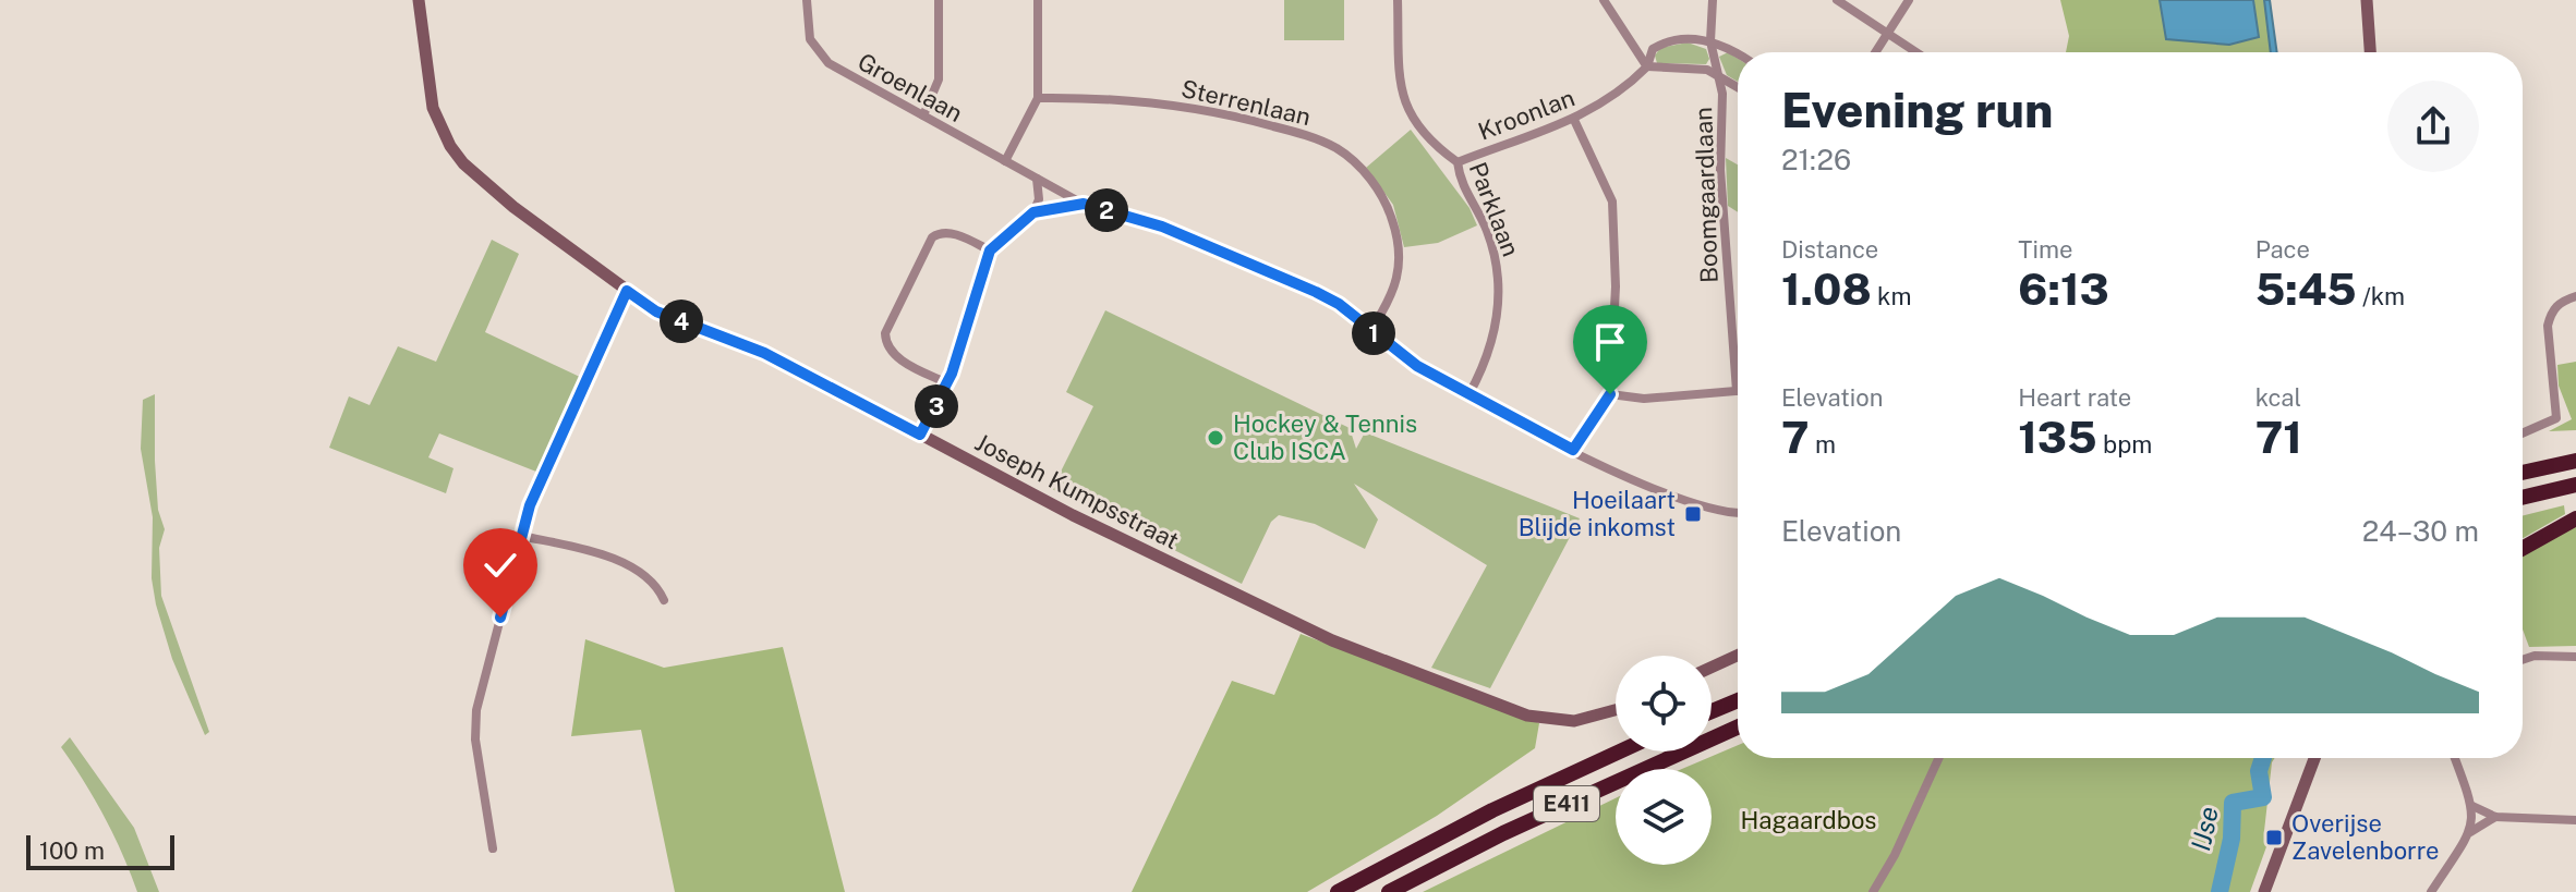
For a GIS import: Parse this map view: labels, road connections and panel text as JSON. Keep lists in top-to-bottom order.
{
  "streets": {
    "highway": ["E411"],
    "street": [
      "Groenlaan",
      "Sterrenlaan",
      "Kroonlan",
      "Boomgaardlaan",
      "Parklaan",
      "Joseph Kumpsstraat"
    ]
  },
  "crossings": [
    ["Kroonlan", "Boomgaardlaan"],
    ["Kroonlan", "Parklaan"]
  ],
  "water": ["IJse"],
  "parks": ["Hagaardbos"],
  "places": {
    "other": ["Hockey & Tennis Club ISCA"],
    "transit": ["Hoeilaart Blijde inkomst", "Overijse Zavelenborre"]
  },
  "scale_bar": "100 m",
  "page": {
    "heading": ["Evening run", "21:26"],
    "pins": [
      "2",
      "4",
      "1",
      "3"
    ],
    "stats": [
      ["Distance", "1.08 km"],
      ["Time", "6:13"],
      ["Pace", "5:45 /km"],
      ["Elevation", "7 m"],
      ["Heart rate", "135 bpm"],
      ["kcal", "71"]
    ],
    "chart": ["Elevation", "24–30 m"],
    "scale": "100 m"
  }
}
